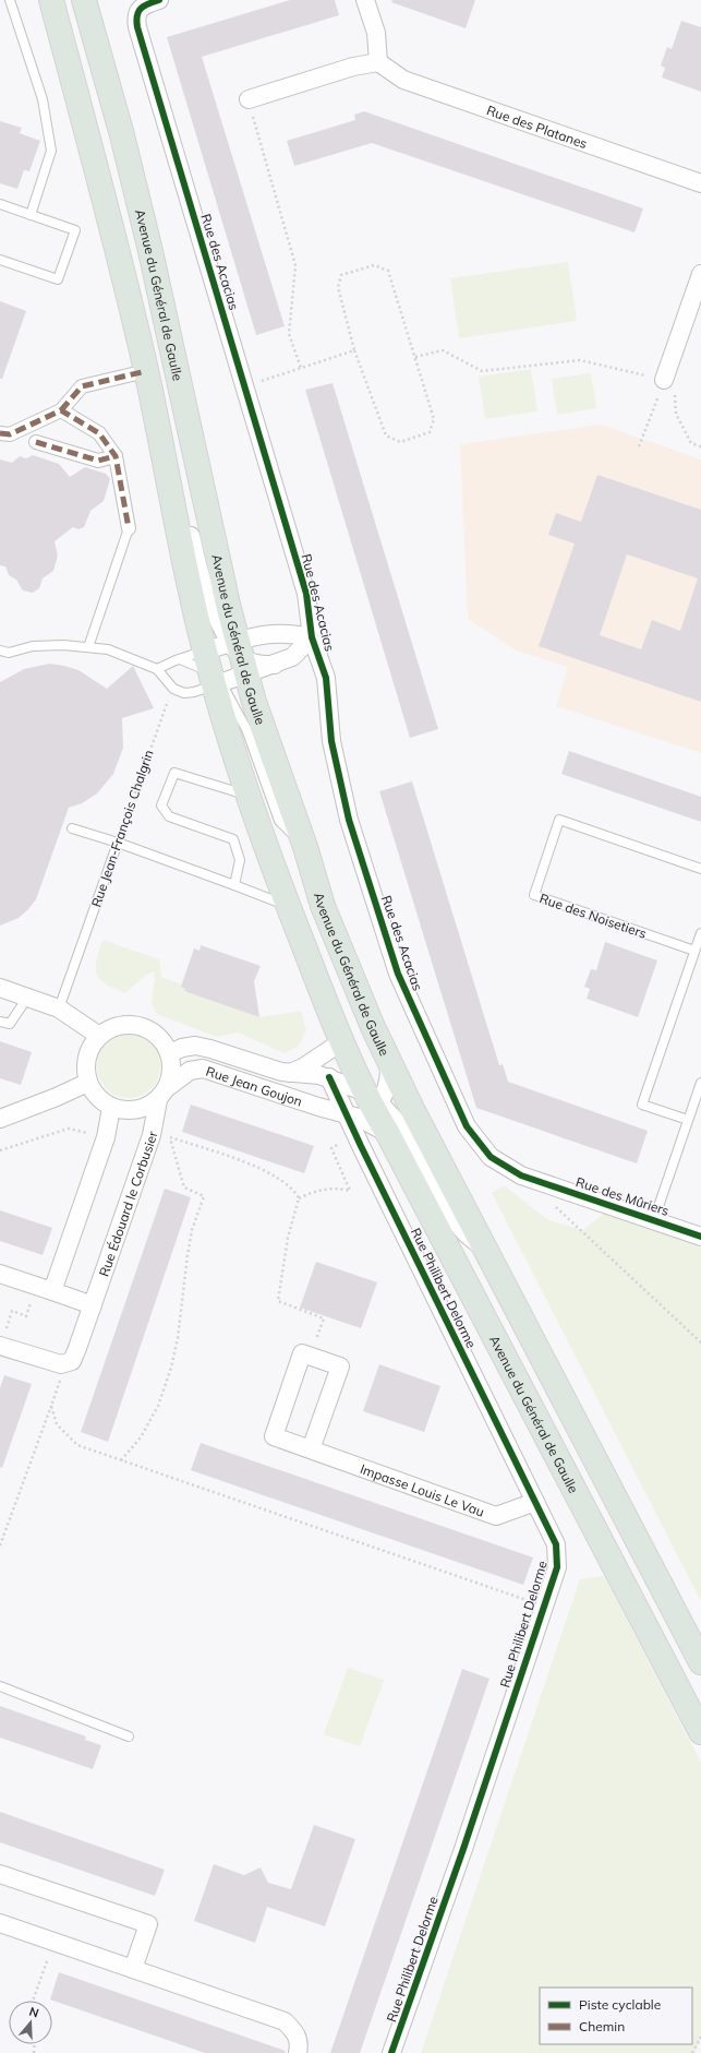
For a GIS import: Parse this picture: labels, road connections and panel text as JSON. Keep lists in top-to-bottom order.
{
  "streets": {
    "main road": ["Avenue du Général de Gaulle"],
    "street": [
      "Rue des Platanes",
      "Rue des Acacias",
      "Rue Jean Goujon",
      "Rue des Mûriers",
      "Rue Édouard le Corbusier",
      "Rue Philibert Delorme",
      "Impasse Louis Le Vau"
    ],
    "lane": ["Rue Jean-François Chalgrin", "Rue des Noisetiers"]
  },
  "crossings": [
    ["Rue des Acacias", "Rue des Mûriers"],
    ["Avenue du Général de Gaulle", "Rue Jean Goujon"],
    ["Avenue du Général de Gaulle", "Rue Philibert Delorme"],
    ["Rue Jean Goujon", "Rue Édouard le Corbusier"],
    ["Rue Jean Goujon", "Rue Philibert Delorme"],
    ["Rue Philibert Delorme", "Impasse Louis Le Vau"]
  ],
  "legend": ["Piste cyclable", "Chemin"],
  "north": "top"
}
